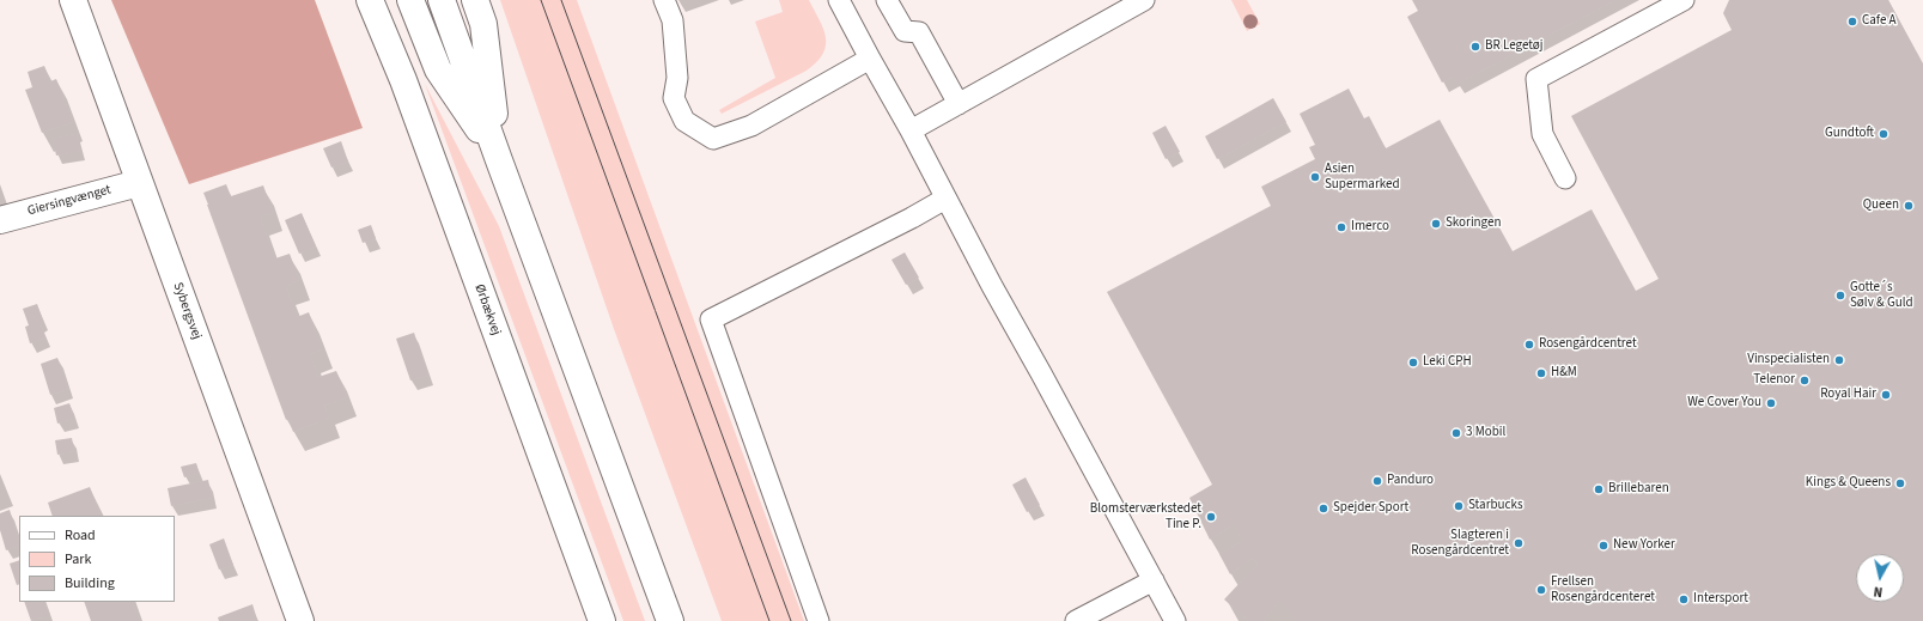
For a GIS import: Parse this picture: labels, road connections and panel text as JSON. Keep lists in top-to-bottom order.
{
  "streets": {
    "main road": ["Giersingvænget", "Ørbækvej", "Sybergsvej"]
  },
  "crossings": [
    ["Giersingvænget", "Sybergsvej"]
  ],
  "places": [
    "Cafe A",
    "BR Legetøj",
    "Gundtoft",
    "Asien Supermarked",
    "Queen",
    "Skoringen",
    "Imerco",
    "Gotte´s Sølv & Guld",
    "Rosengårdcentret",
    "Vinspecialisten",
    "Leki CPH",
    "H&M",
    "Telenor",
    "Royal Hair",
    "We Cover You",
    "3 Mobil",
    "Panduro",
    "Kings & Queens",
    "Brillebaren",
    "Starbucks",
    "Spejder Sport",
    "Blomsterværkstedet Tine P.",
    "Slagteren i Rosengårdcentret",
    "New Yorker",
    "Frellsen Rosengårdcenteret",
    "Intersport"
  ],
  "legend": ["Road", "Park", "Building"],
  "north": "bottom"
}
